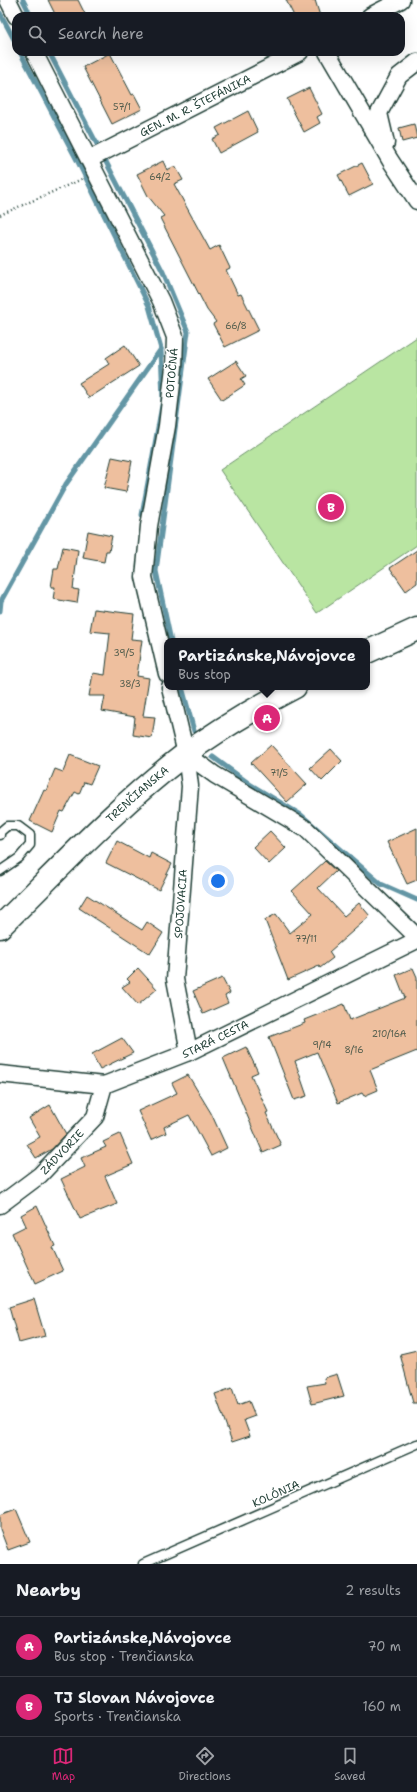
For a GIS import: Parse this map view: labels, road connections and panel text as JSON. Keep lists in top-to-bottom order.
{
  "streets": {
    "main road": ["TRENČIANSKA"],
    "street": [
      "GEN. M. R. ŠTEFÁNIKA",
      "POTOČNÁ",
      "SPOJOVACIA",
      "STARÁ CESTA",
      "ZÁDVORIE"
    ],
    "lane": ["KOLÓNIA"]
  },
  "crossings": [
    ["GEN. M. R. ŠTEFÁNIKA", "POTOČNÁ"],
    ["TRENČIANSKA", "SPOJOVACIA"],
    ["SPOJOVACIA", "STARÁ CESTA"],
    ["STARÁ CESTA", "ZÁDVORIE"]
  ],
  "house_numbers": [
    "57/1",
    "64/2",
    "66/8",
    "39/5",
    "38/3",
    "71/5",
    "77/11",
    "210/16A",
    "9/14",
    "8/16"
  ],
  "page": {
    "search": "Search here",
    "pins": ["B", "A"],
    "popup": ["Partizánske,Návojovce", "Bus stop"],
    "heading": ["Nearby", "2 results"],
    "list": [
      {
        "mark": "A",
        "name": "Partizánske,Návojovce",
        "note": "Bus stop · Trenčianska",
        "value": "70 m"
      },
      {
        "mark": "B",
        "name": "TJ Slovan Návojovce",
        "note": "Sports · Trenčianska",
        "value": "160 m"
      }
    ],
    "nav": ["Map", "Directions", "Saved"]
  }
}
